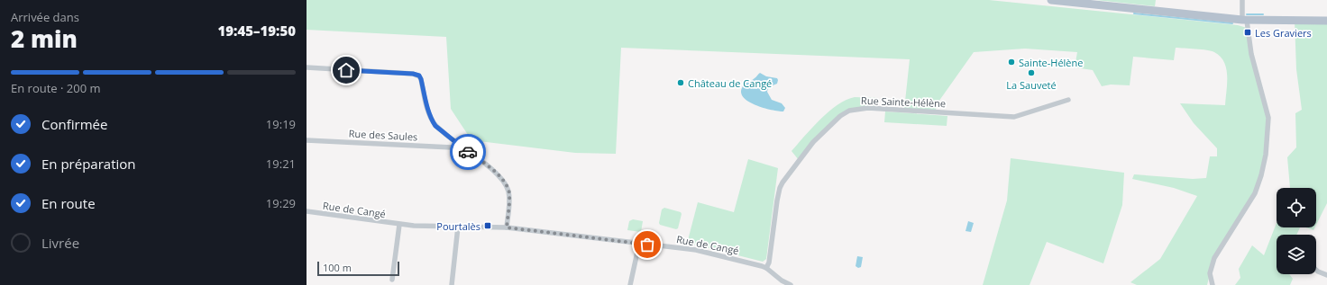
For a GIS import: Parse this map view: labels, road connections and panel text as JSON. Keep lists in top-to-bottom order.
{
  "streets": {
    "street": ["Rue Sainte-Hélène", "Rue des Saules", "Rue de Cangé"]
  },
  "crossings": [
    ["Rue Sainte-Hélène", "Rue de Cangé"]
  ],
  "places": {
    "transit": ["Les Graviers", "Pourtalès"],
    "other": ["Sainte-Hélène", "La Sauveté", "Château de Cangé"]
  },
  "scale_bar": "100 m",
  "page": {
    "heading": ["2 min", "Arrivée dans", "19:45–19:50"],
    "bar": "En route · 200 m",
    "list": [
      ["Confirmée", "19:19"],
      ["En préparation", "19:21"],
      ["En route", "19:29"],
      "Livrée"
    ],
    "scale": "100 m"
  }
}
